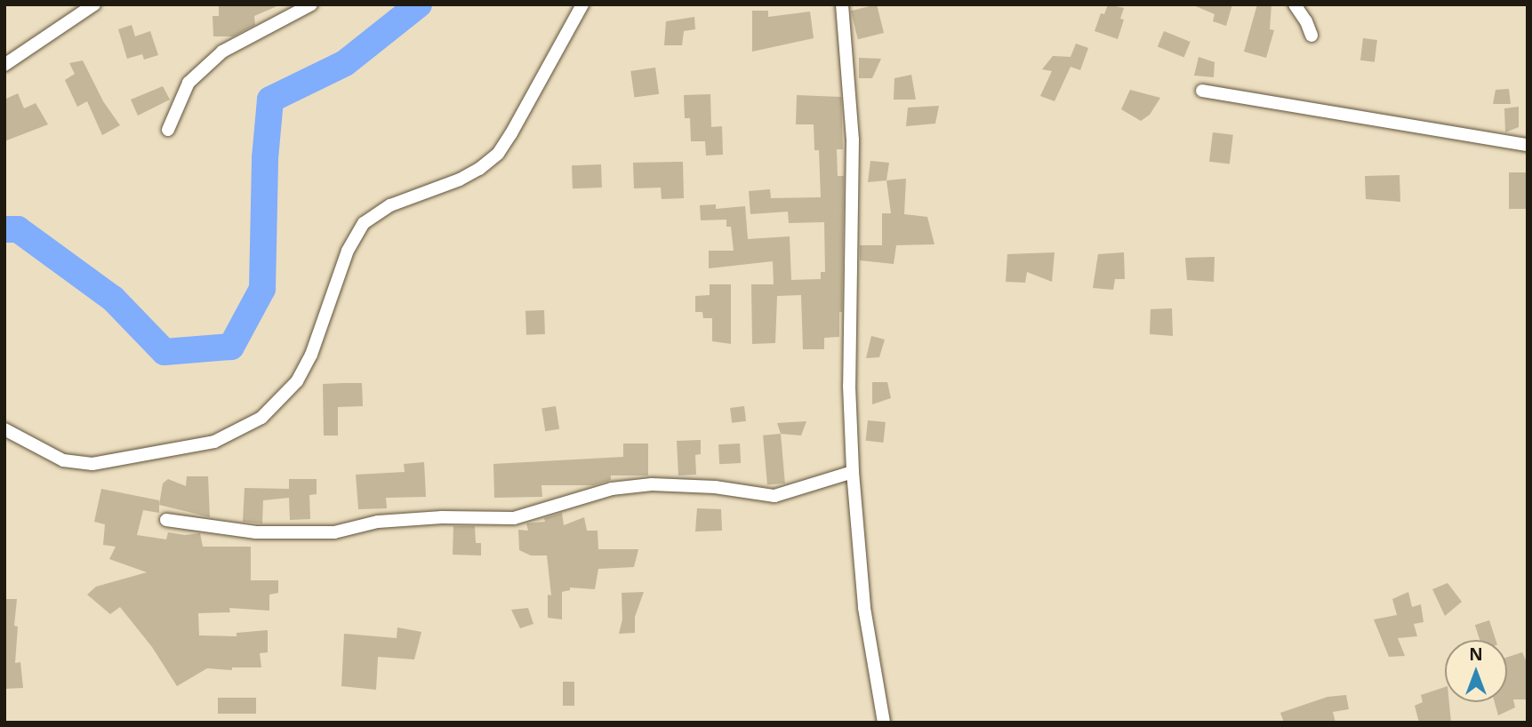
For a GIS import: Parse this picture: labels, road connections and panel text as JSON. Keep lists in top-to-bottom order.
{
  "north": "top"
}
